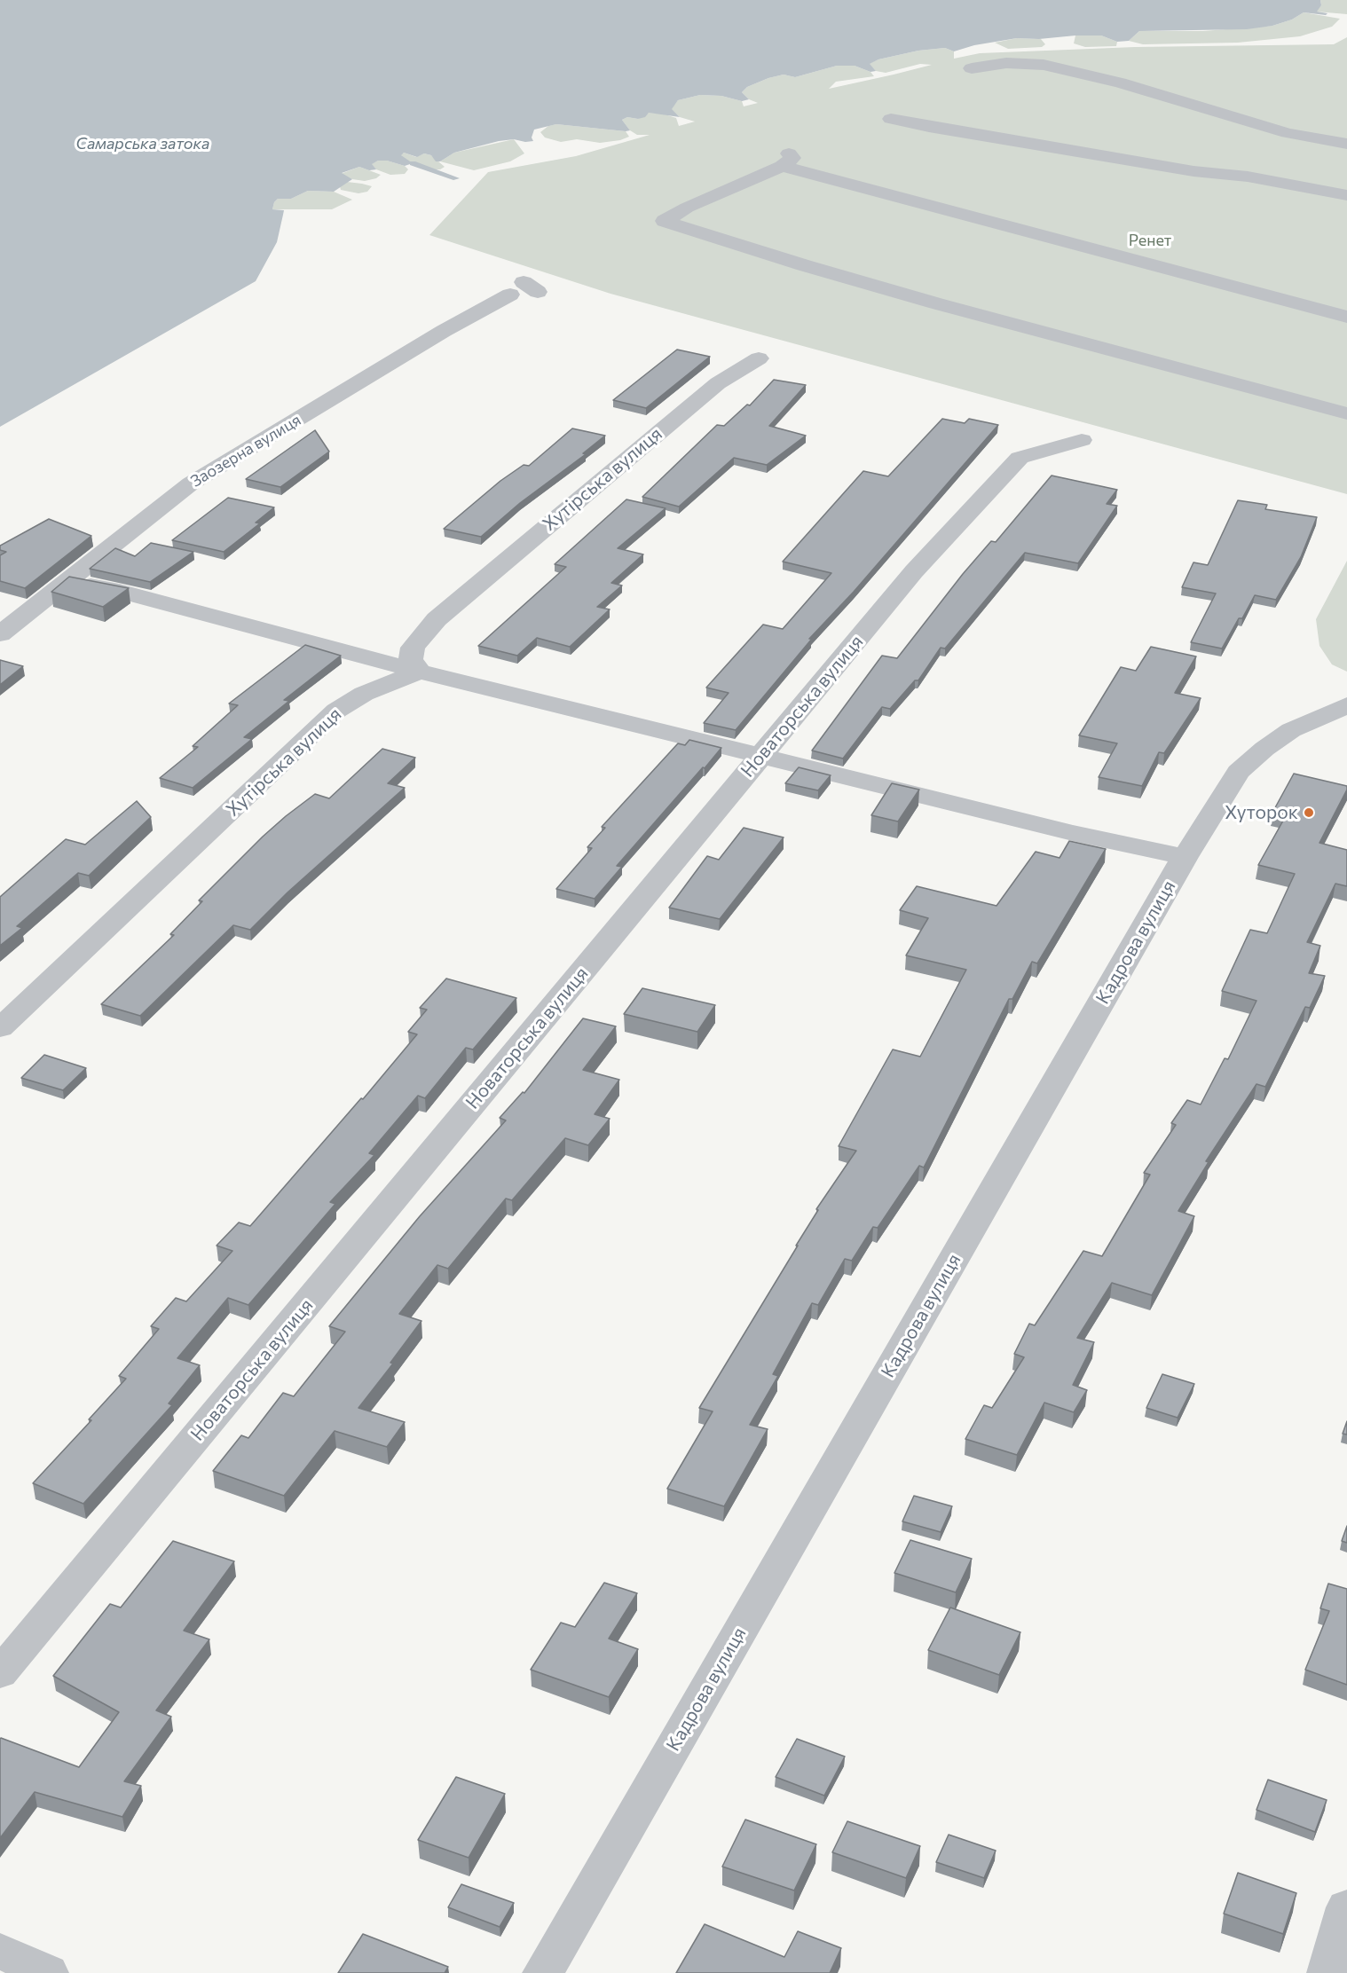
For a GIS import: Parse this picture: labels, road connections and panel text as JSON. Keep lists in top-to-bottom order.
{
  "streets": {
    "street": [
      "Заозерна вулиця",
      "Хутірська вулиця",
      "Новаторська вулиця",
      "Кадрова вулиця"
    ]
  },
  "water": ["Самарська затока"],
  "parks": ["Ренет"],
  "places": ["Хуторок"]
}
